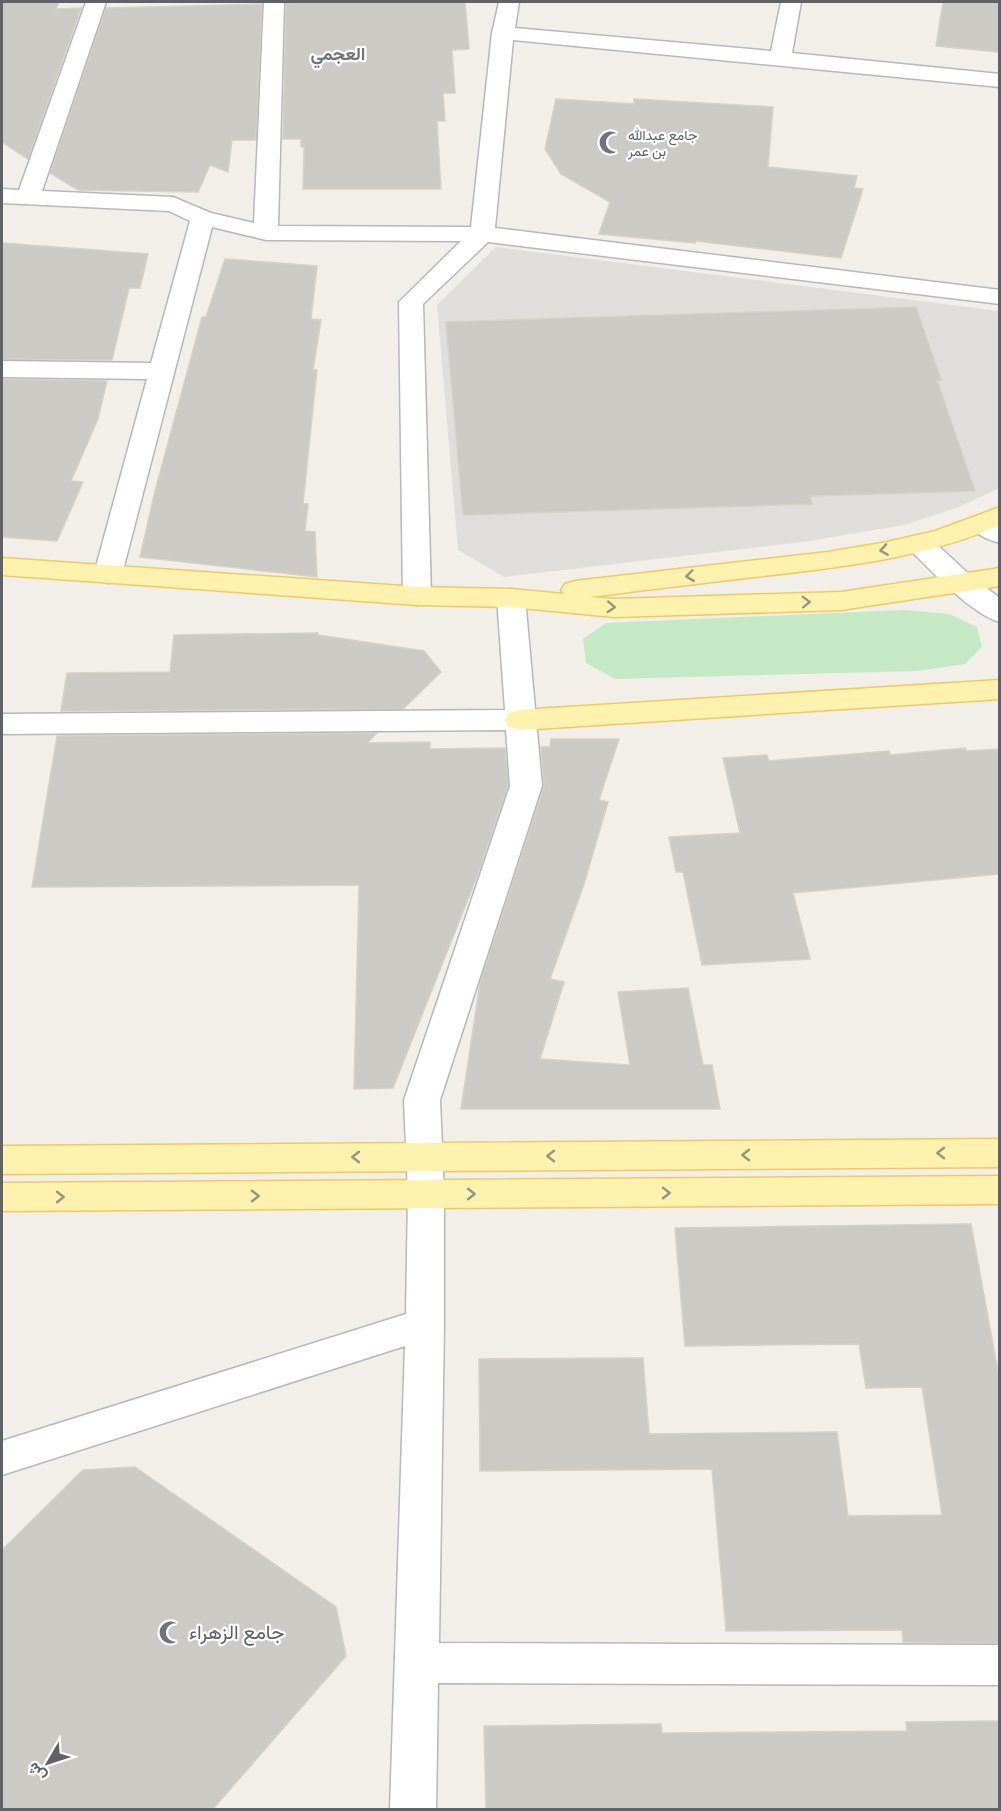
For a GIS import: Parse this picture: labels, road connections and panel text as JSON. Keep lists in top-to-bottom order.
{
  "districts": ["العجمي"],
  "places": {
    "mosque": ["جامع عبدالله بن عمر", "جامع الزهراء"]
  },
  "north": "bottom left"
}
